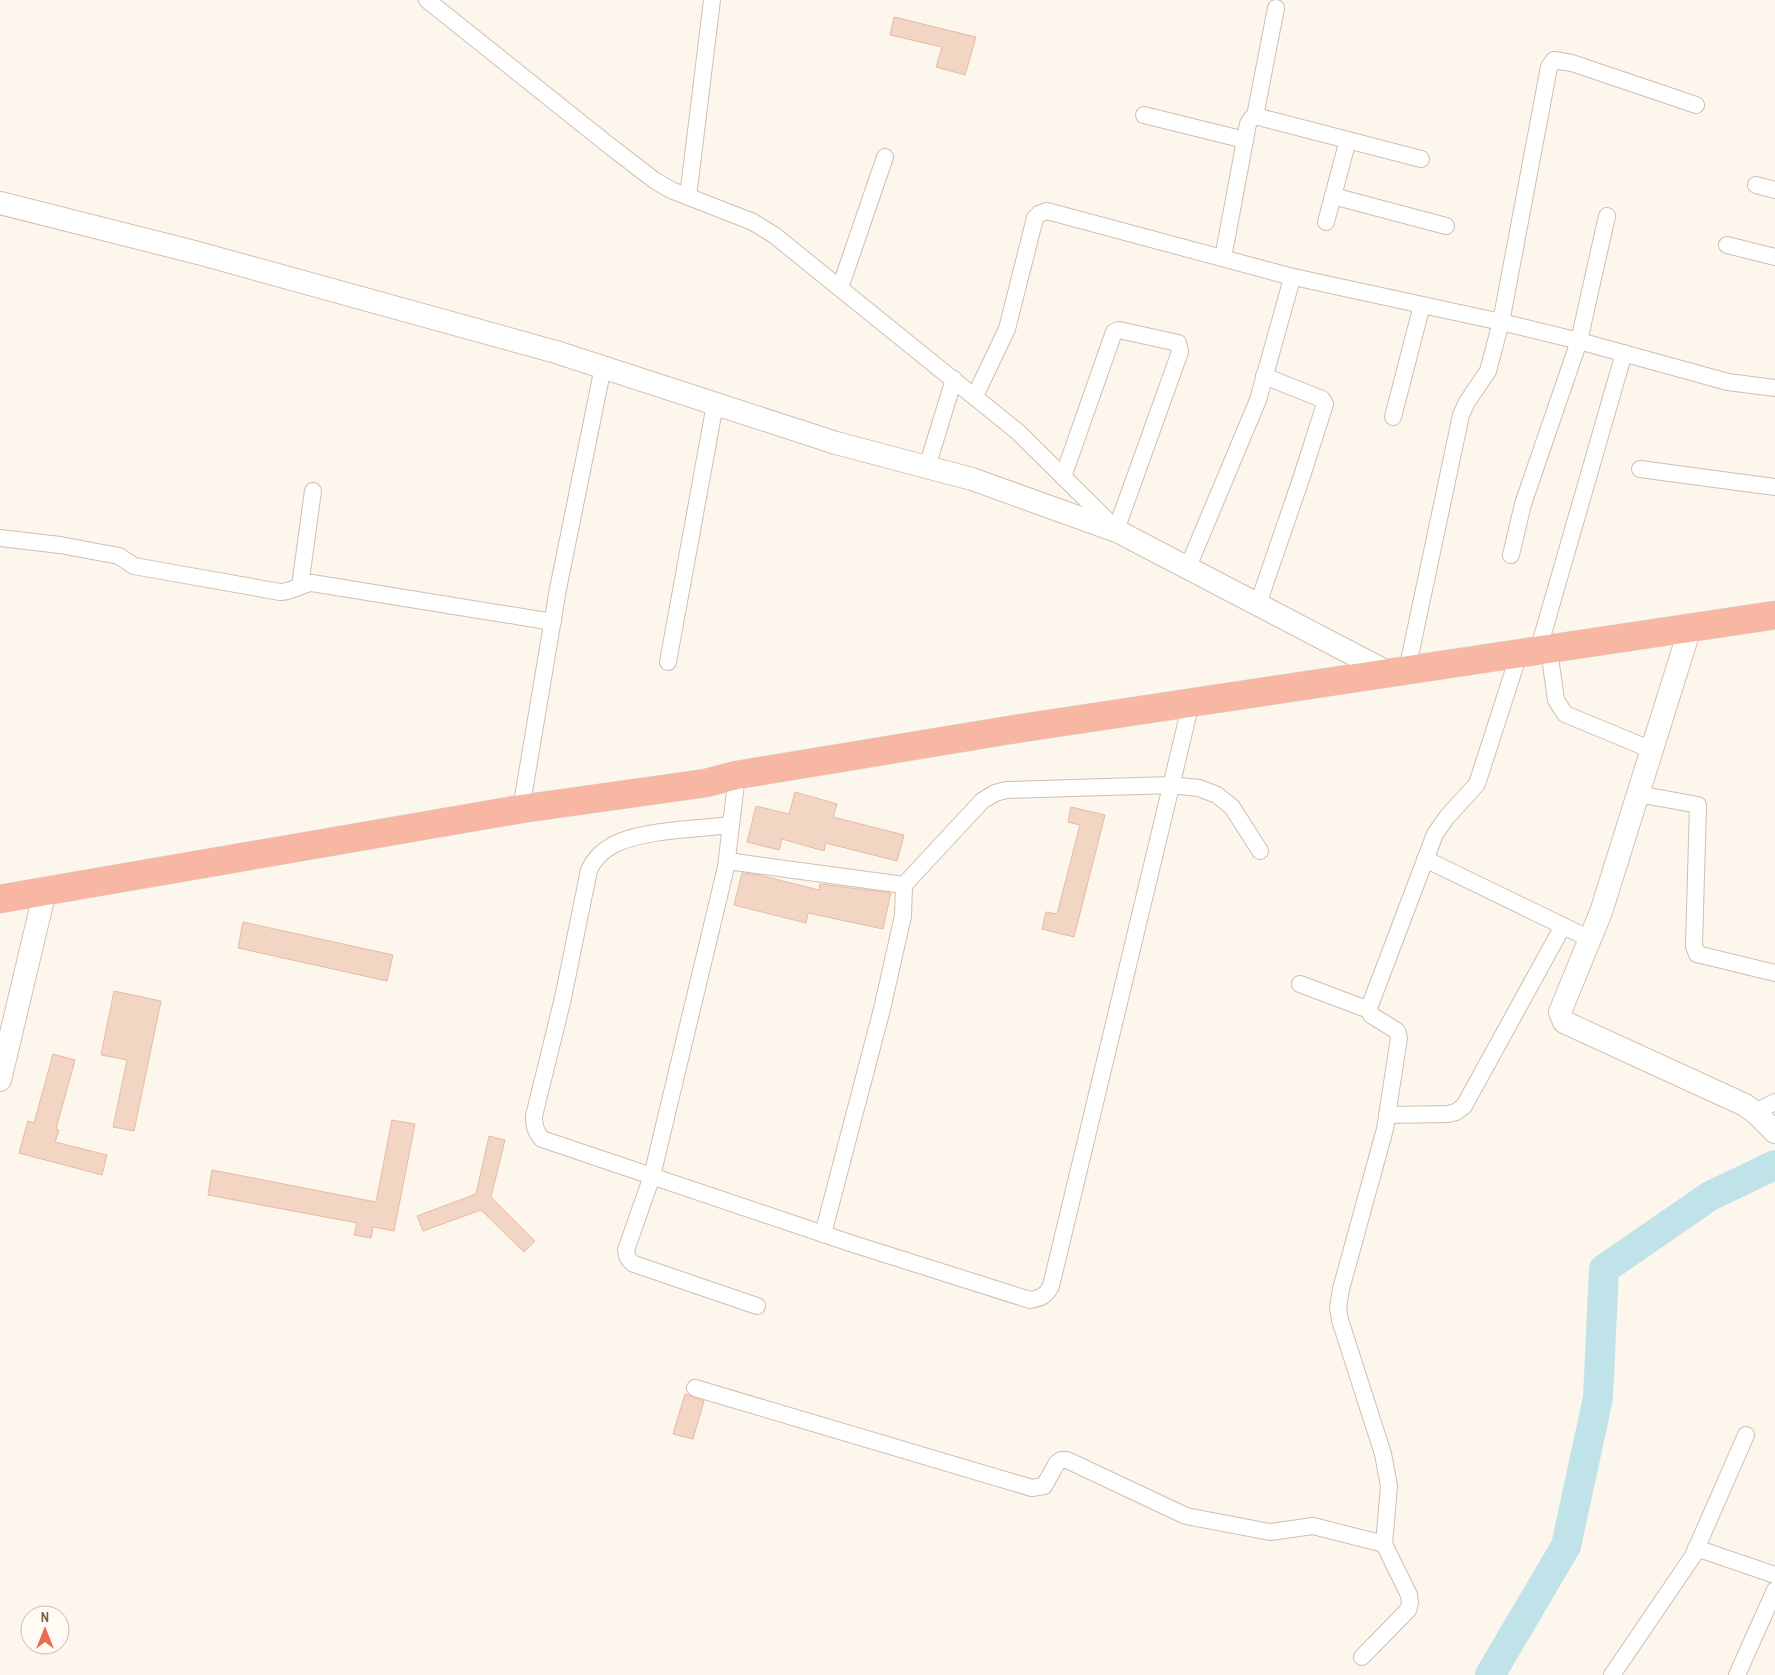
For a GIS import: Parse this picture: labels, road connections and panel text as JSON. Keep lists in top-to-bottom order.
{
  "north": "top"
}
